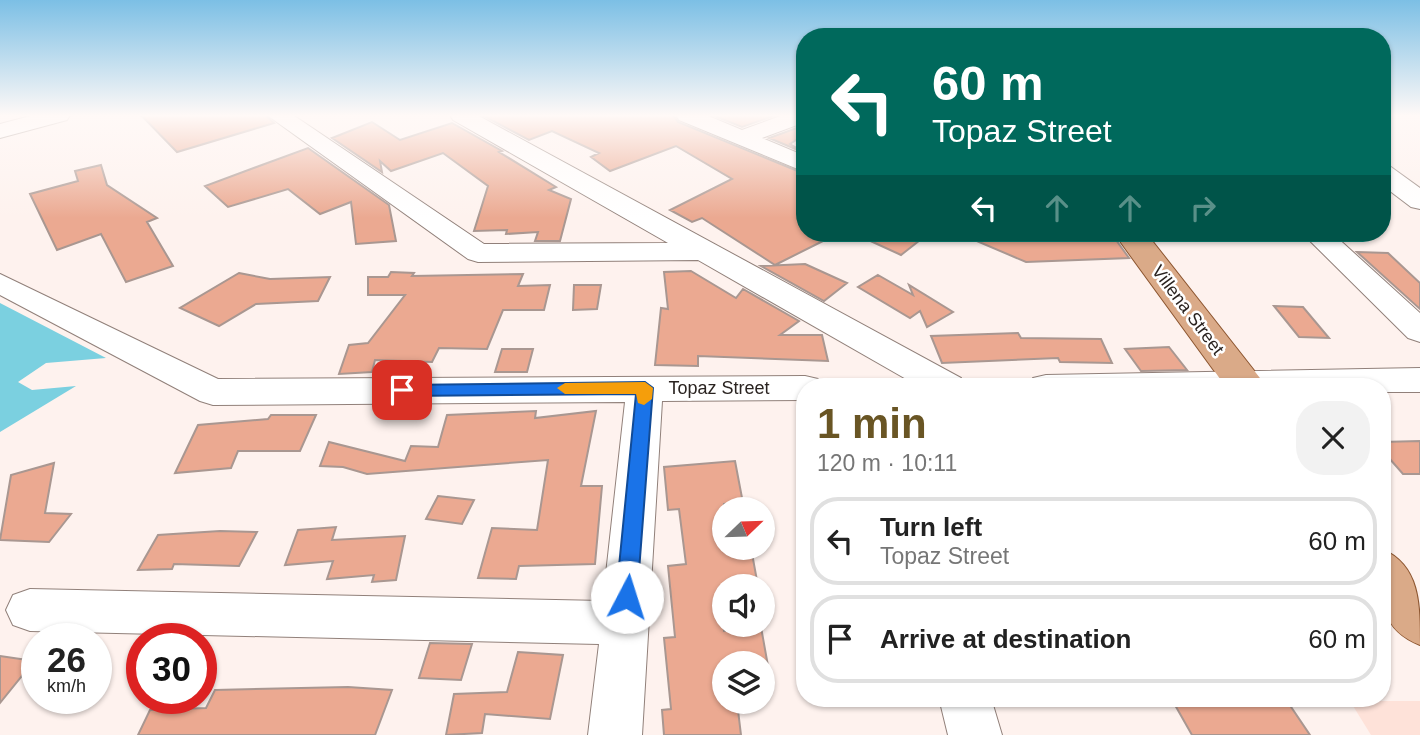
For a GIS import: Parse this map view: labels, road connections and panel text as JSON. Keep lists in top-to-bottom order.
{
  "streets": {
    "main road": ["Villena Street"],
    "street": ["Topaz Street"]
  },
  "north": "top right",
  "page": {
    "turn": ["60 m", "Topaz Street"],
    "heading": ["1 min", "120 m · 10:11"],
    "list": [
      {
        "name": "Turn left",
        "note": "Topaz Street",
        "value": "60 m"
      },
      {
        "name": "Arrive at destination",
        "value": "60 m"
      }
    ],
    "speed": "26 km/h",
    "limit": "30"
  }
}
